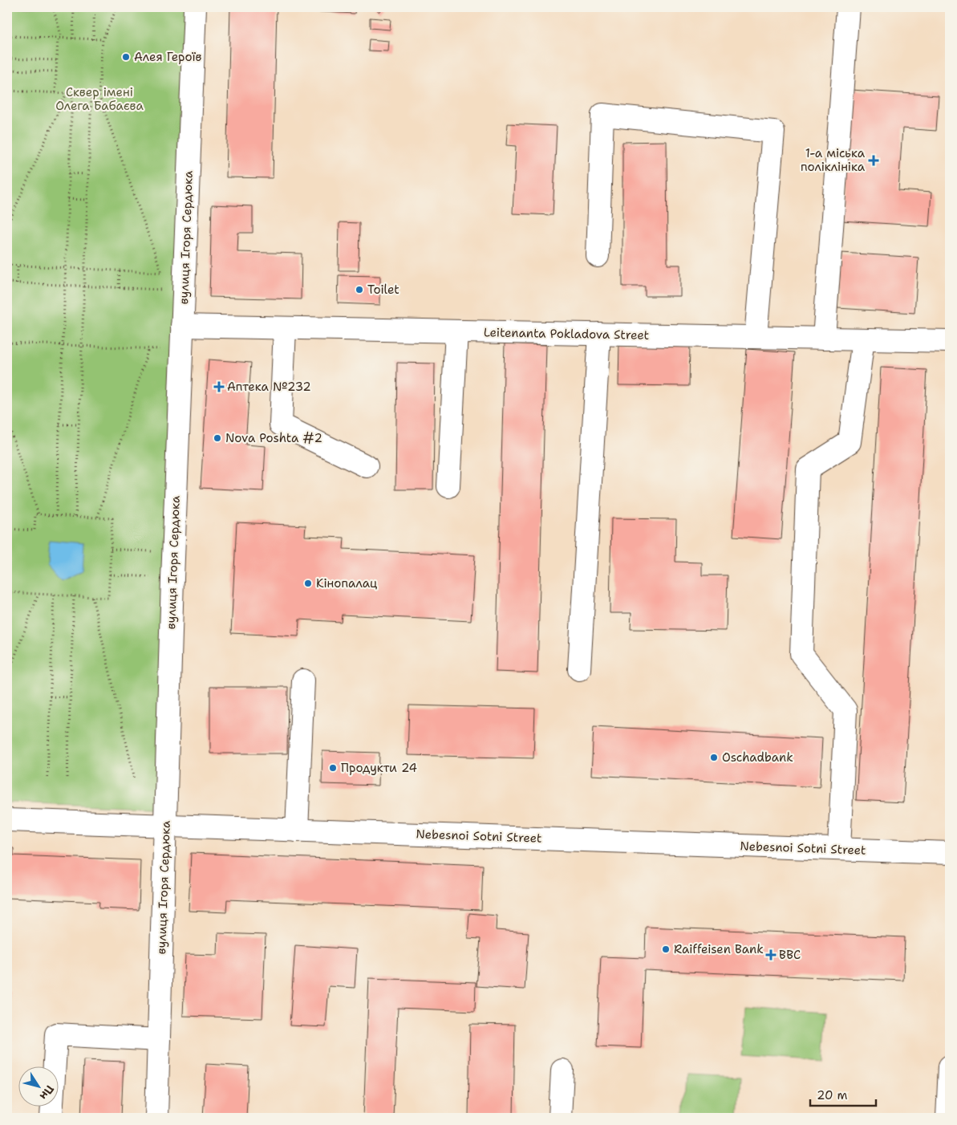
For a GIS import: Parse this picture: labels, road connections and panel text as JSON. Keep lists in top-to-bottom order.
{
  "streets": {
    "street": ["вулиця Ігоря Сердюка", "Leitenanta Pokladova Street", "Nebesnoi Sotni Street"]
  },
  "crossings": [
    ["вулиця Ігоря Сердюка", "Leitenanta Pokladova Street"],
    ["вулиця Ігоря Сердюка", "Nebesnoi Sotni Street"]
  ],
  "parks": ["Сквер імені Олега Бабаєва"],
  "places": {
    "other": [
      "Алея Героїв",
      "Toilet",
      "Nova Poshta #2",
      "Кінопалац",
      "Oschadbank",
      "Продукти 24",
      "Raiffeisen Bank"
    ],
    "health": ["1-а міська поліклініка", "Аптека №232", "ВВС"]
  },
  "scale_bar": "20 m",
  "north": "bottom right"
}
